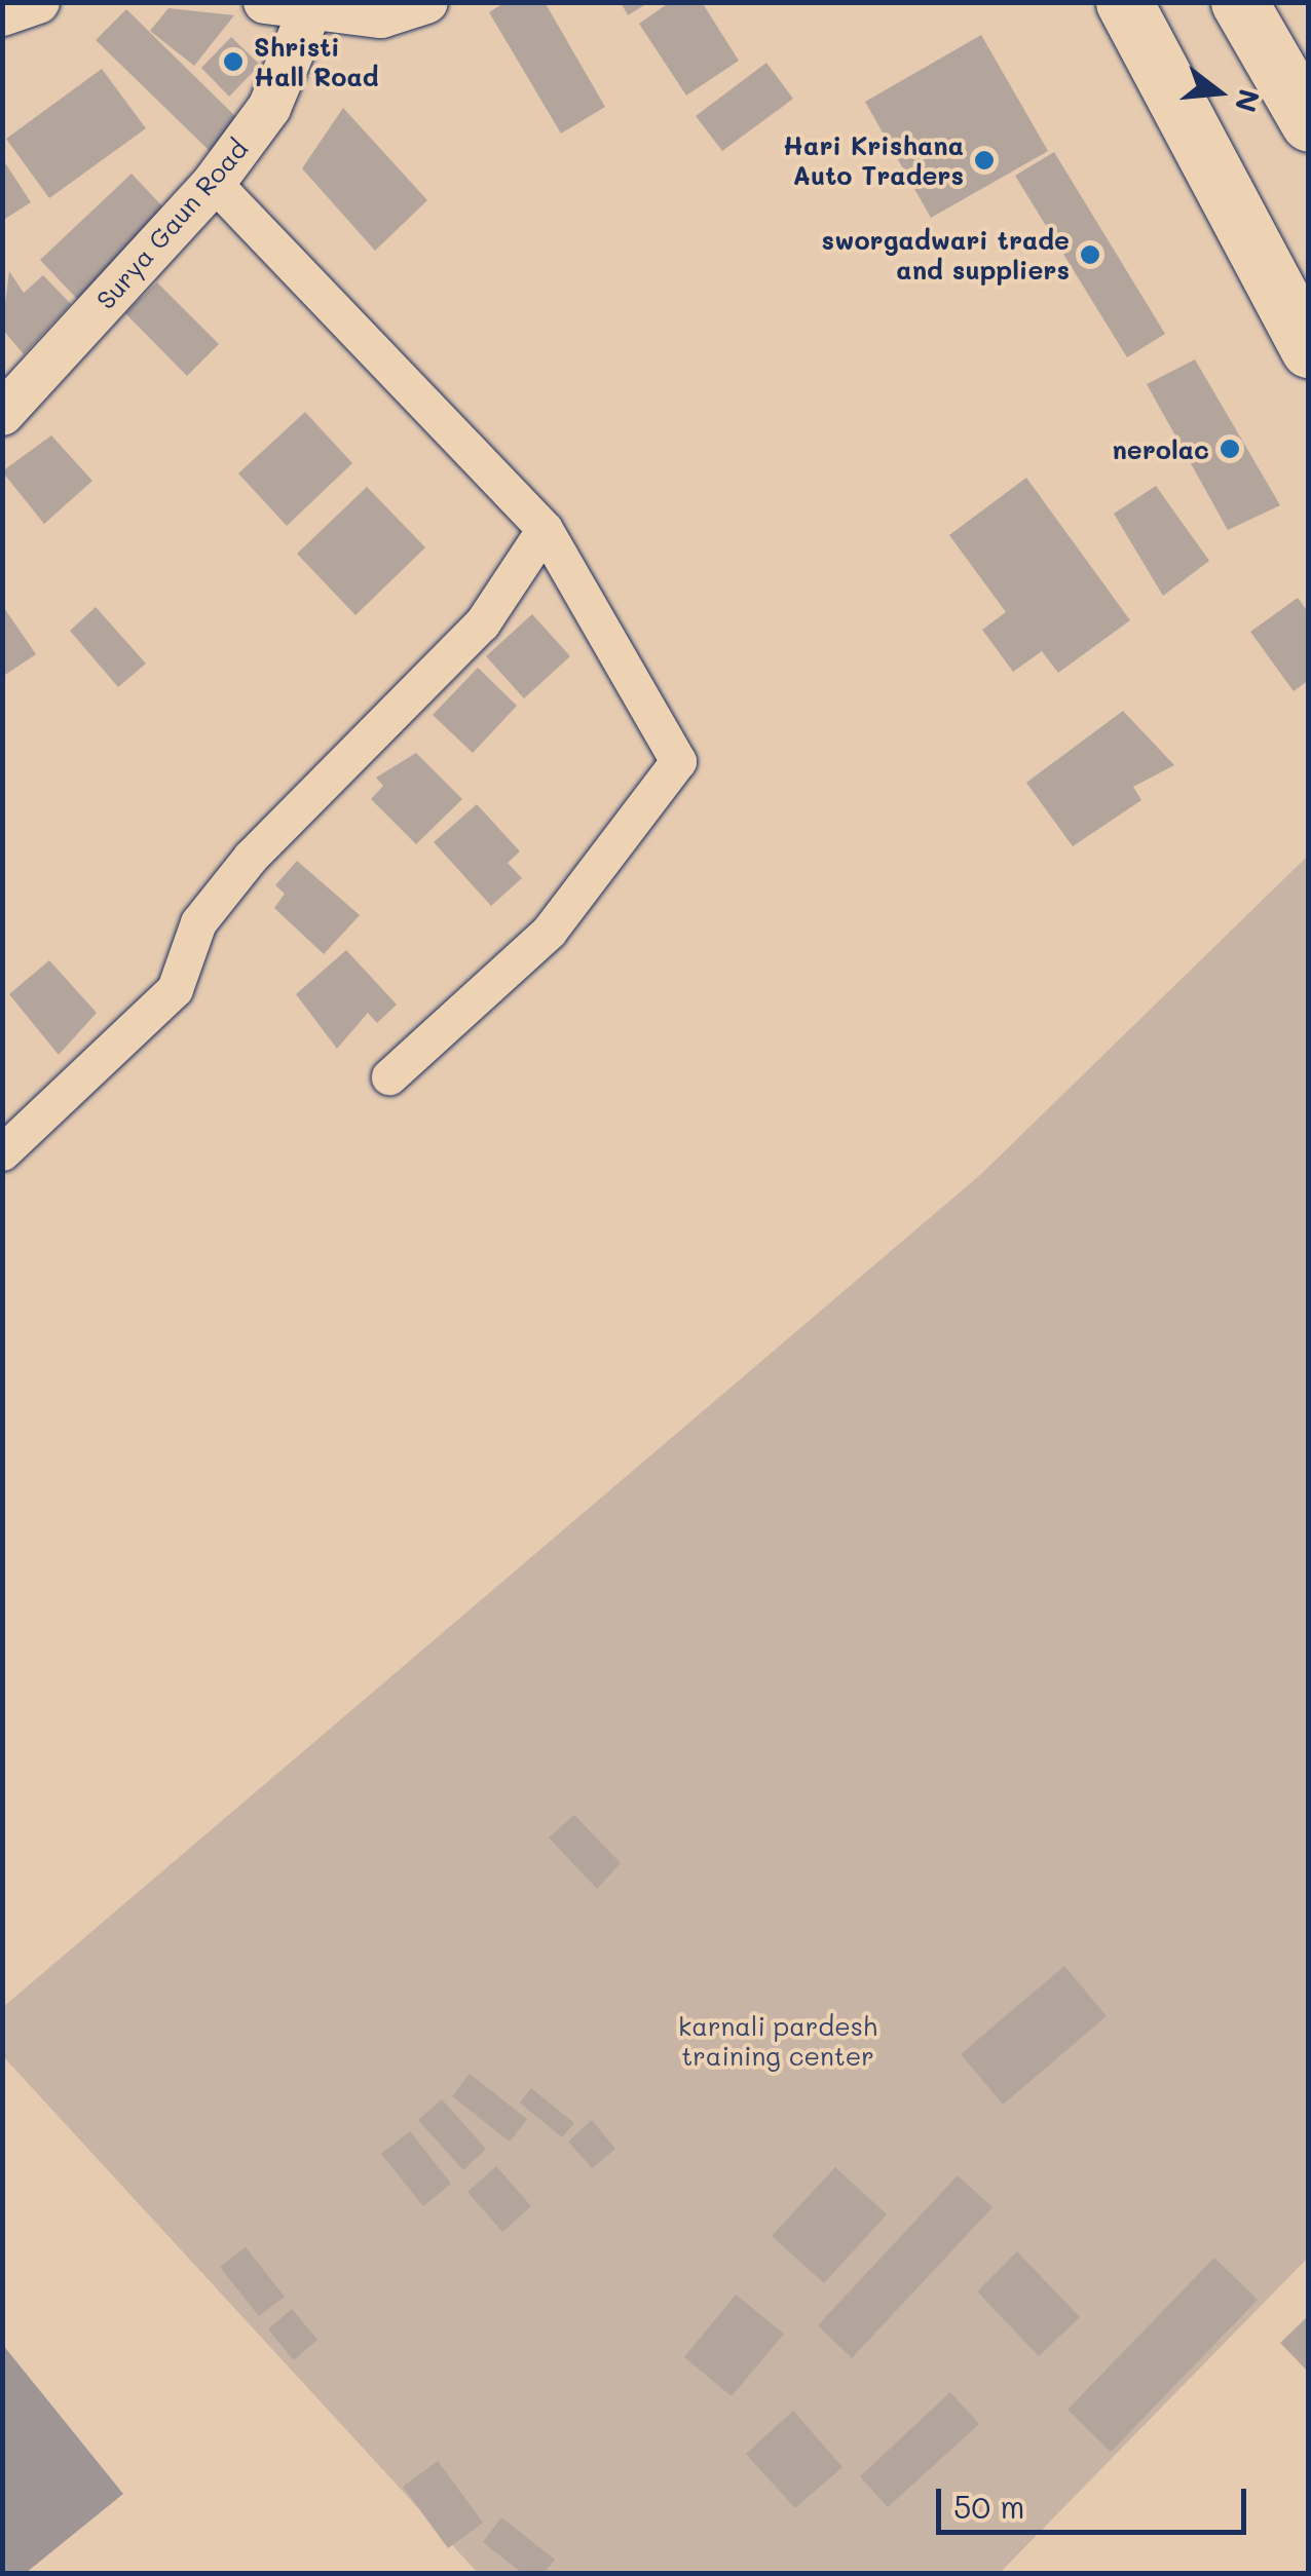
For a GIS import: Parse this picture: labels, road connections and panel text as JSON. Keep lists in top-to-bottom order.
{
  "streets": {
    "street": ["Surya Gaun Road"]
  },
  "parks": ["karnali pardesh training center"],
  "places": [
    "Shristi Hall Road",
    "Hari Krishana Auto Traders",
    "sworgadwari trade and suppliers",
    "nerolac"
  ],
  "scale_bar": "50 m",
  "north": "right"
}
